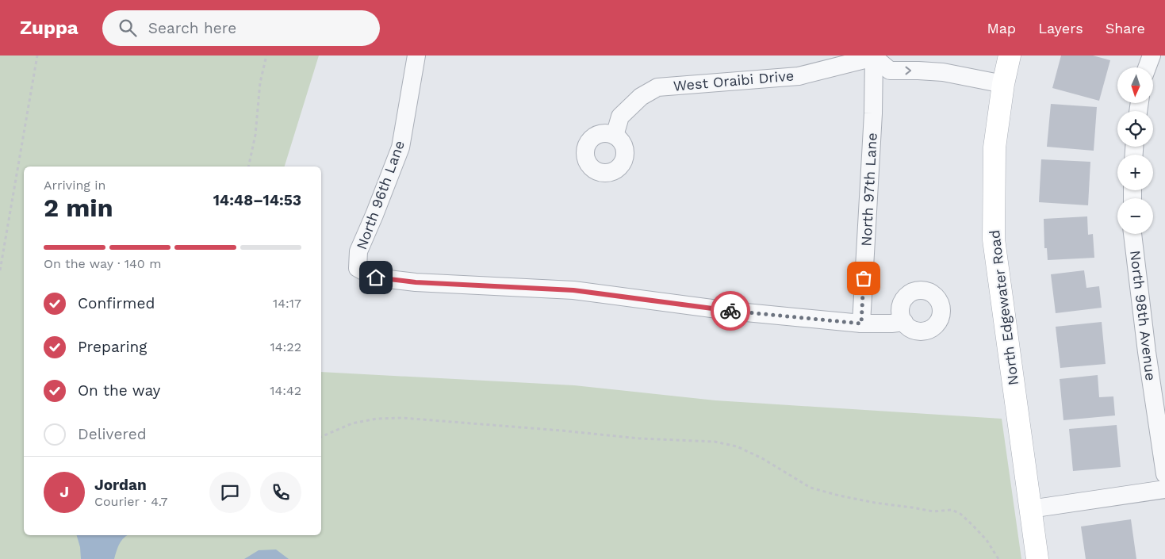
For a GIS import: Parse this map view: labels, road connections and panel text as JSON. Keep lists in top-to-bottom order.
{
  "streets": {
    "street": [
      "West Oraibi Drive",
      "North 97th Lane",
      "North 96th Lane",
      "North Edgewater Road",
      "North 98th Avenue"
    ]
  },
  "crossings": [
    ["West Oraibi Drive", "North 97th Lane"],
    ["North 97th Lane", "North 96th Lane"]
  ],
  "north": "bottom",
  "page": {
    "header": "Zuppa",
    "search": "Search here",
    "nav": ["Map", "Layers", "Share"],
    "map_buttons": ["+", "−"],
    "heading": ["2 min", "Arriving in", "14:48–14:53"],
    "panel": ["Jordan", "Courier · 4.7"],
    "bar": "On the way · 140 m",
    "list": [
      ["Confirmed", "14:17"],
      ["Preparing", "14:22"],
      ["On the way", "14:42"],
      "Delivered"
    ],
    "round": "J"
  }
}
